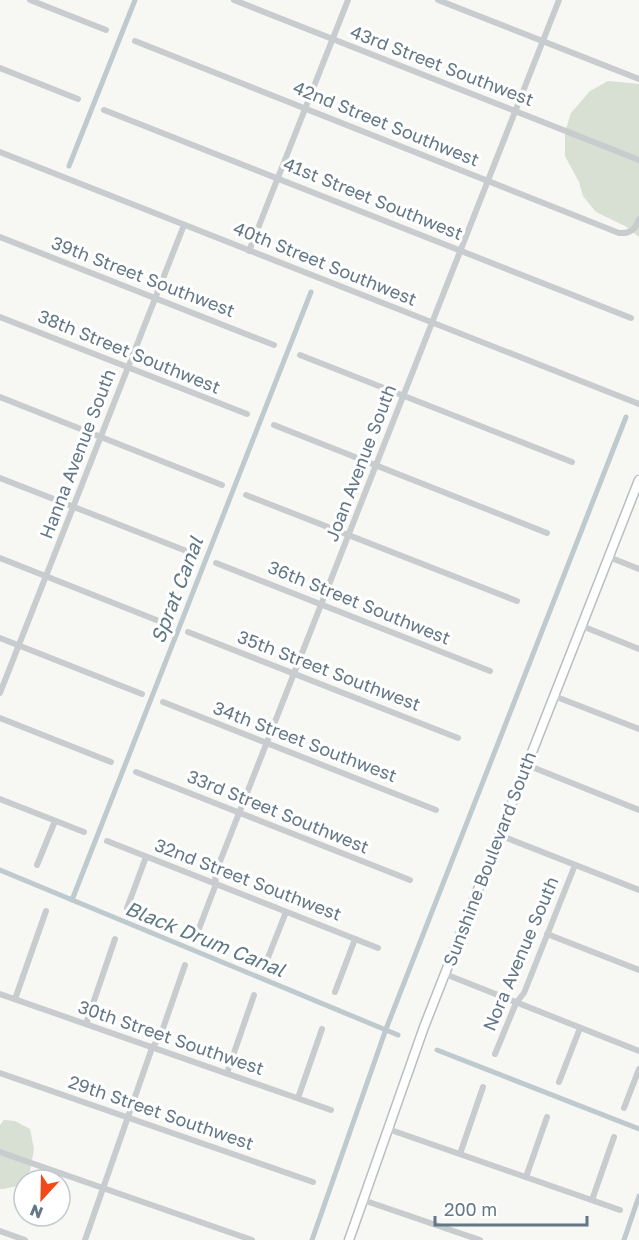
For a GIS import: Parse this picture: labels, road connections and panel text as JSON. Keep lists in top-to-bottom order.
{
  "streets": {
    "street": [
      "43rd Street Southwest",
      "42nd Street Southwest",
      "41st Street Southwest",
      "40th Street Southwest",
      "39th Street Southwest",
      "38th Street Southwest",
      "Hanna Avenue South",
      "Joan Avenue South",
      "36th Street Southwest",
      "35th Street Southwest",
      "34th Street Southwest",
      "33rd Street Southwest",
      "Sunshine Boulevard South",
      "32nd Street Southwest",
      "Nora Avenue South",
      "30th Street Southwest",
      "29th Street Southwest"
    ]
  },
  "crossings": [
    ["43rd Street Southwest", "Joan Avenue South"],
    ["42nd Street Southwest", "Joan Avenue South"],
    ["41st Street Southwest", "Joan Avenue South"],
    ["40th Street Southwest", "Hanna Avenue South"],
    ["40th Street Southwest", "Joan Avenue South"],
    ["39th Street Southwest", "Hanna Avenue South"],
    ["38th Street Southwest", "Hanna Avenue South"],
    ["Joan Avenue South", "36th Street Southwest"],
    ["Joan Avenue South", "35th Street Southwest"],
    ["Joan Avenue South", "34th Street Southwest"],
    ["Joan Avenue South", "33rd Street Southwest"],
    ["Joan Avenue South", "32nd Street Southwest"]
  ],
  "water": ["Sprat Canal", "Black Drum Canal"],
  "scale_bar": "200 m",
  "north": "bottom"
}
